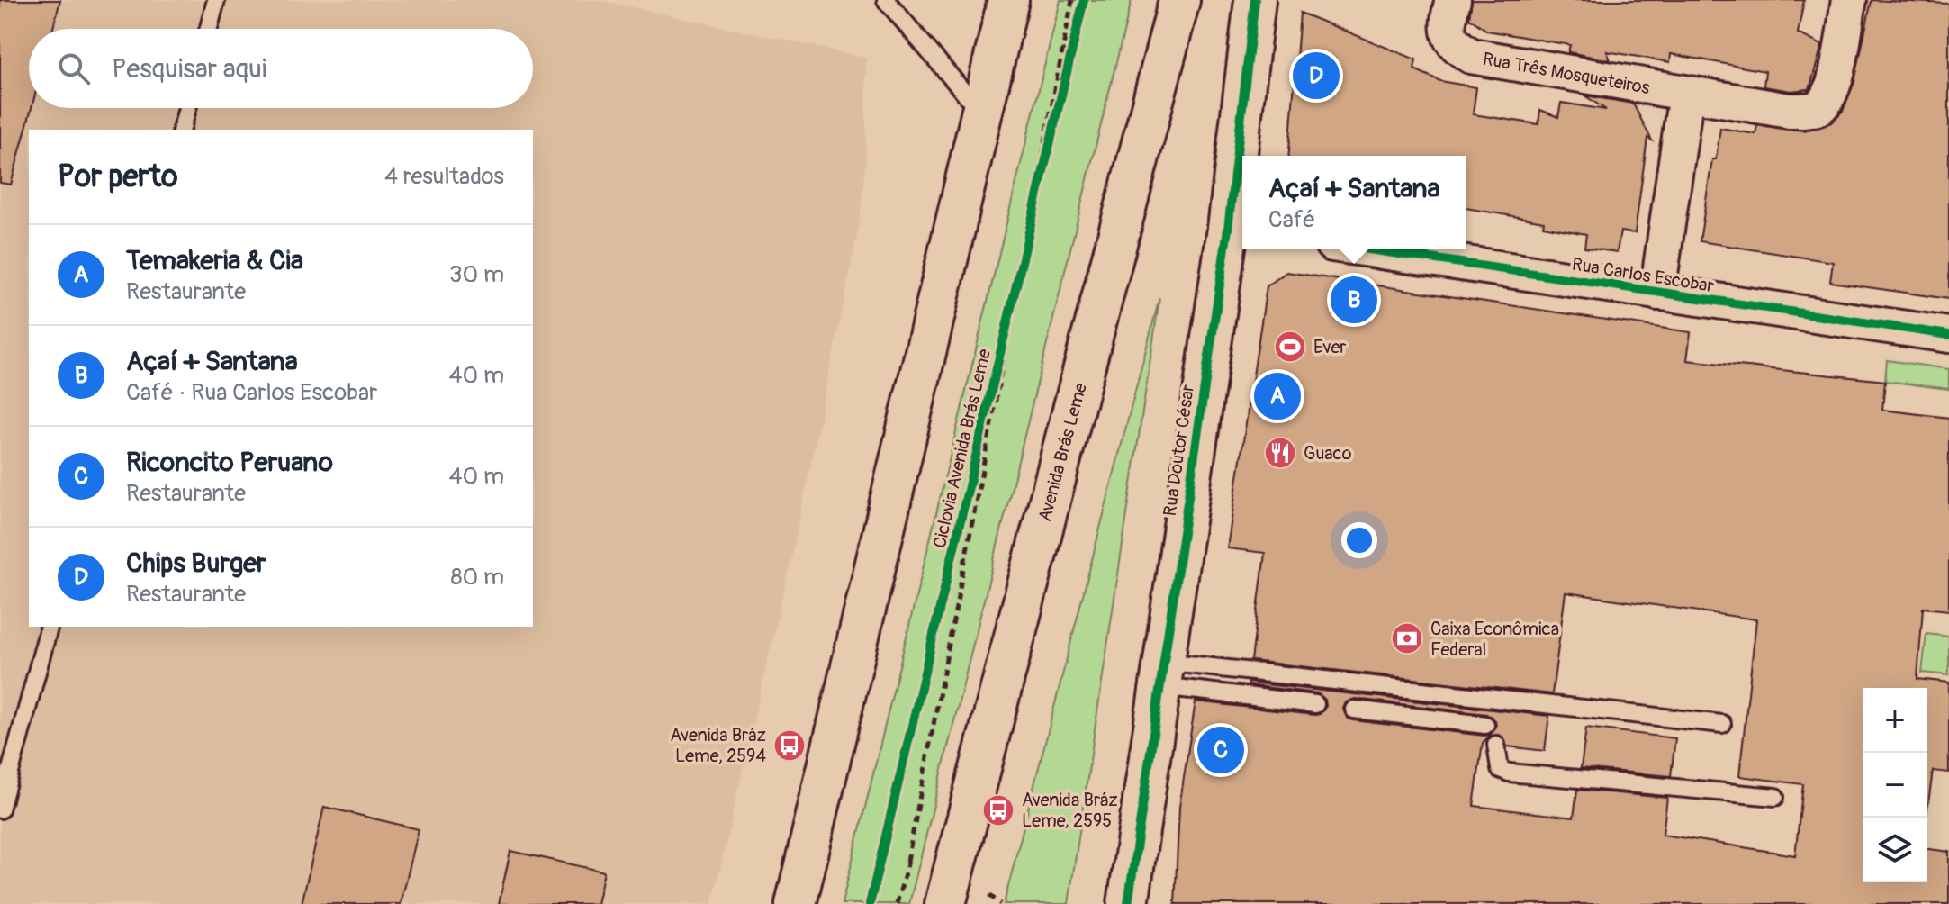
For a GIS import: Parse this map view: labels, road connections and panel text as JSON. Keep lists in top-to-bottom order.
{
  "streets": {
    "main road": ["Rua Doutor César", "Avenida Brás Leme"],
    "street": ["Rua Três Mosqueteiros", "Rua Carlos Escobar"],
    "cycle path": ["Ciclovia Avenida Brás Leme"]
  },
  "places": {
    "sports": ["Ever"],
    "restaurant": ["Guaco"],
    "bank": ["Caixa Econômica Federal"],
    "bus stop": ["Avenida Bráz Leme, 2594", "Avenida Bráz Leme, 2595"]
  },
  "page": {
    "search": "Pesquisar aqui",
    "pins": [
      "D",
      "B",
      "A",
      "C"
    ],
    "heading": ["Por perto", "4 resultados"],
    "popup": ["Açaí + Santana", "Café"],
    "list": [
      {
        "mark": "A",
        "name": "Temakeria & Cia",
        "note": "Restaurante",
        "value": "30 m"
      },
      {
        "mark": "B",
        "name": "Açaí + Santana",
        "note": "Café · Rua Carlos Escobar",
        "value": "40 m"
      },
      {
        "mark": "C",
        "name": "Riconcito Peruano",
        "note": "Restaurante",
        "value": "40 m"
      },
      {
        "mark": "D",
        "name": "Chips Burger",
        "note": "Restaurante",
        "value": "80 m"
      }
    ],
    "map_buttons": ["+", "−"]
  }
}
